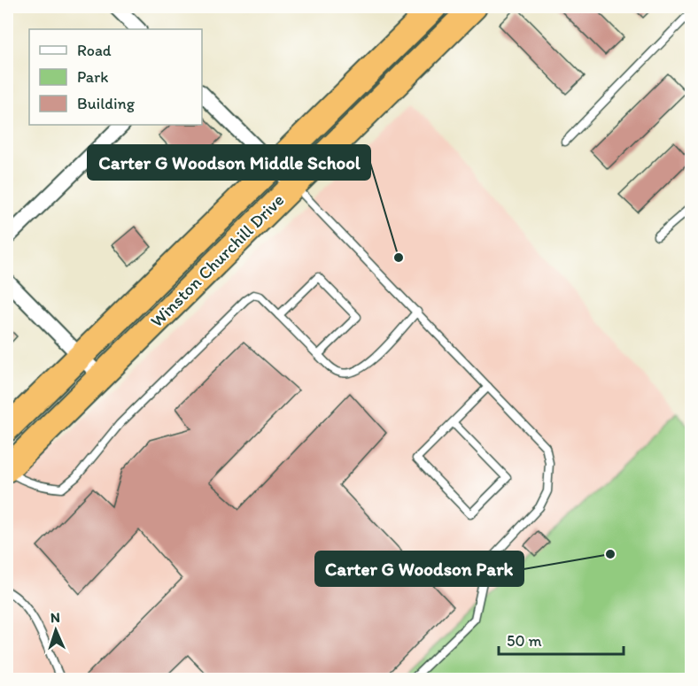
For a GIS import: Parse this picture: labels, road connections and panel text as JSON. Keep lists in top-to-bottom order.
{
  "streets": {
    "highway": ["Winston Churchill Drive"]
  },
  "places": ["Carter G Woodson Middle School", "Carter G Woodson Park"],
  "legend": ["Road", "Park", "Building"],
  "scale_bar": "50 m",
  "north": "top"
}
